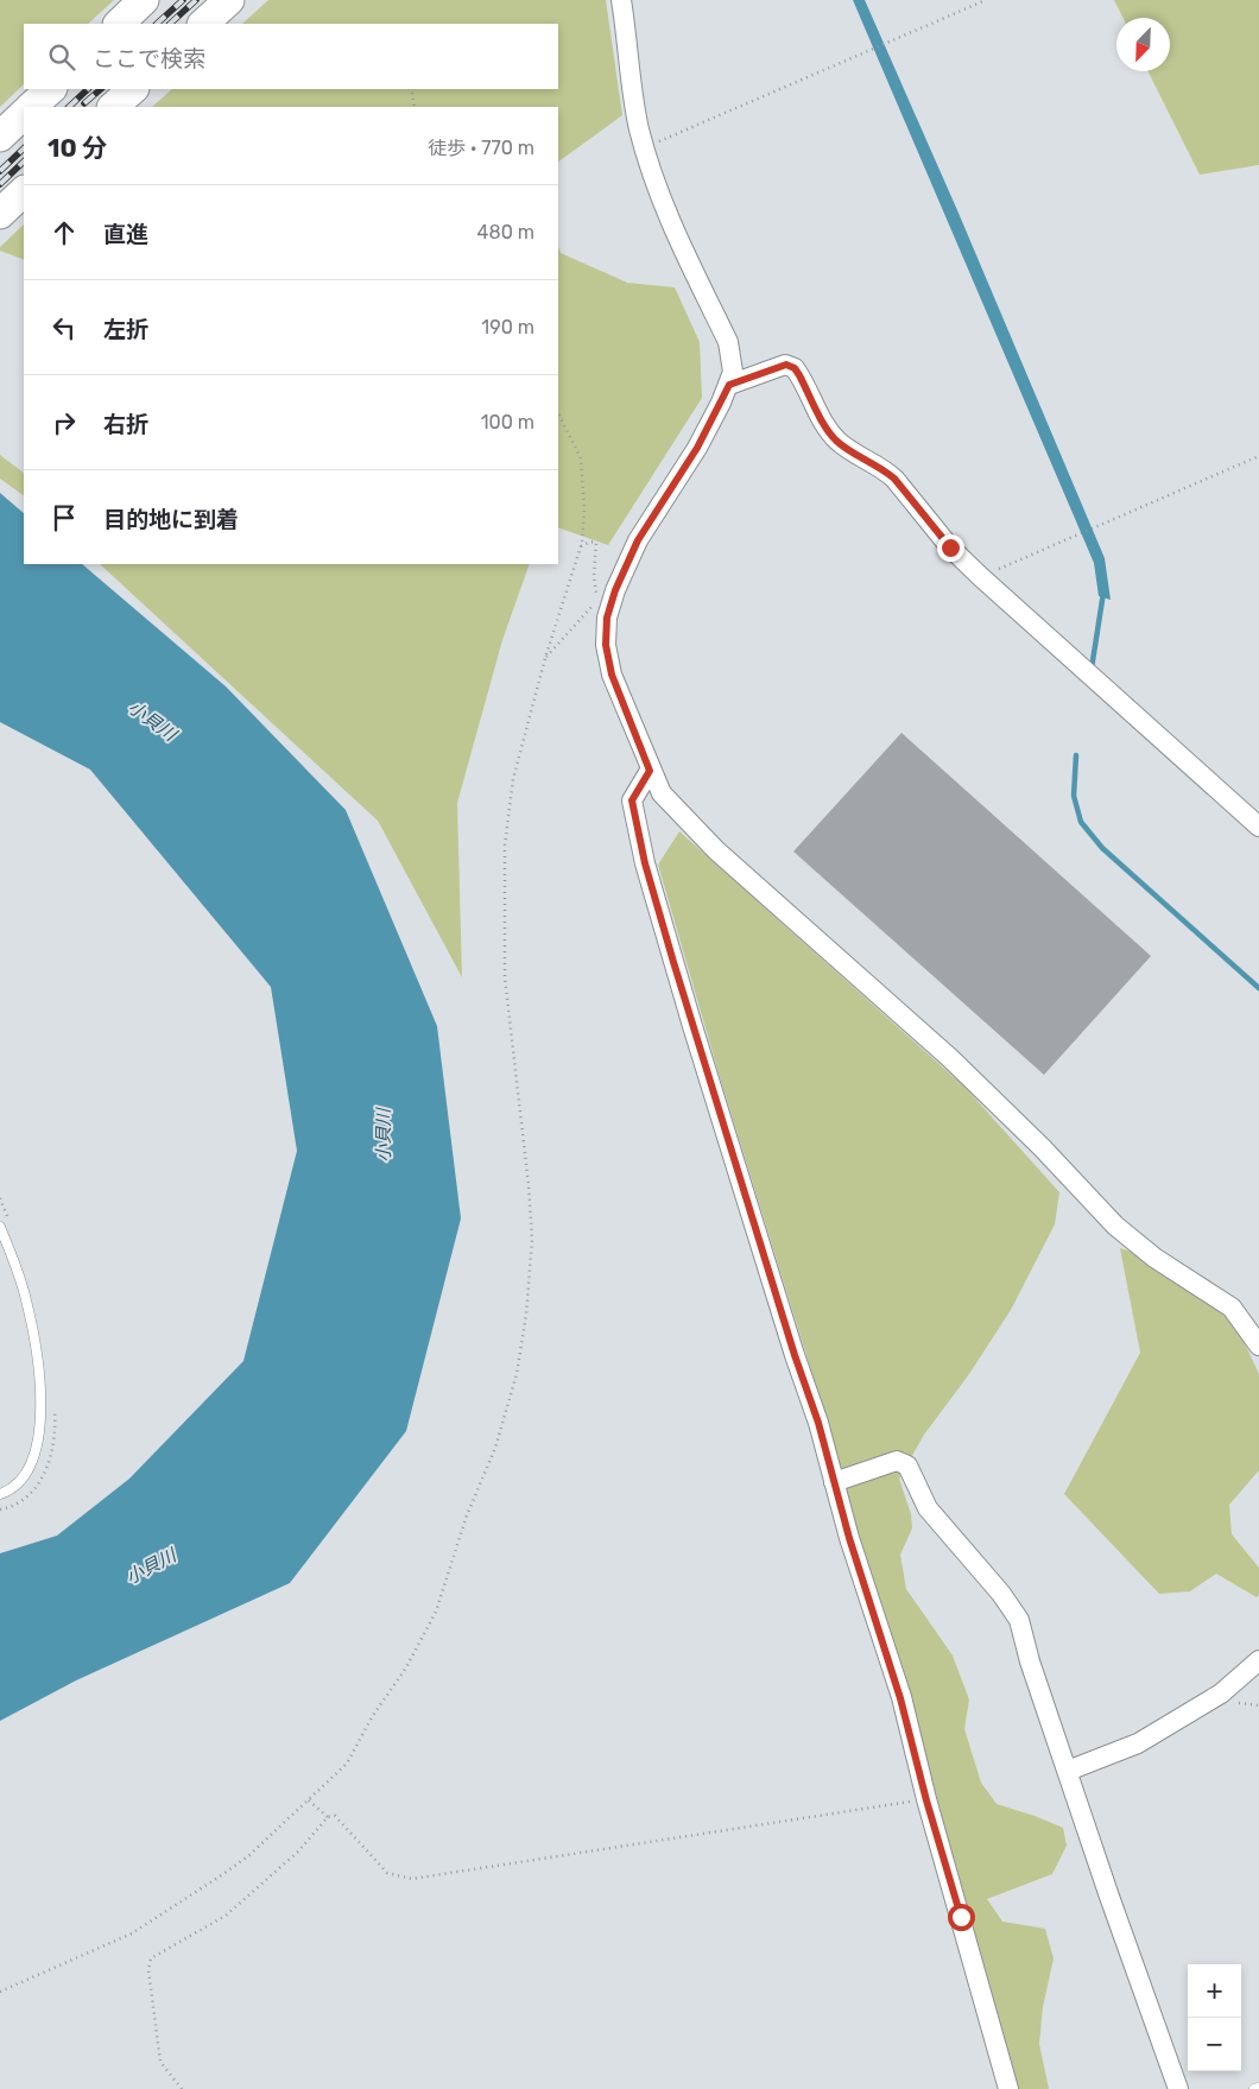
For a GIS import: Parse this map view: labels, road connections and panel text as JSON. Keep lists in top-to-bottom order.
{
  "water": ["小貝川"],
  "north": "bottom left",
  "page": {
    "search": "ここで検索",
    "heading": ["10 分", "徒歩 · 770 m"],
    "list": [
      ["直進", "480 m"],
      ["左折", "190 m"],
      ["右折", "100 m"],
      "目的地に到着"
    ],
    "map_buttons": ["+", "−"]
  }
}
